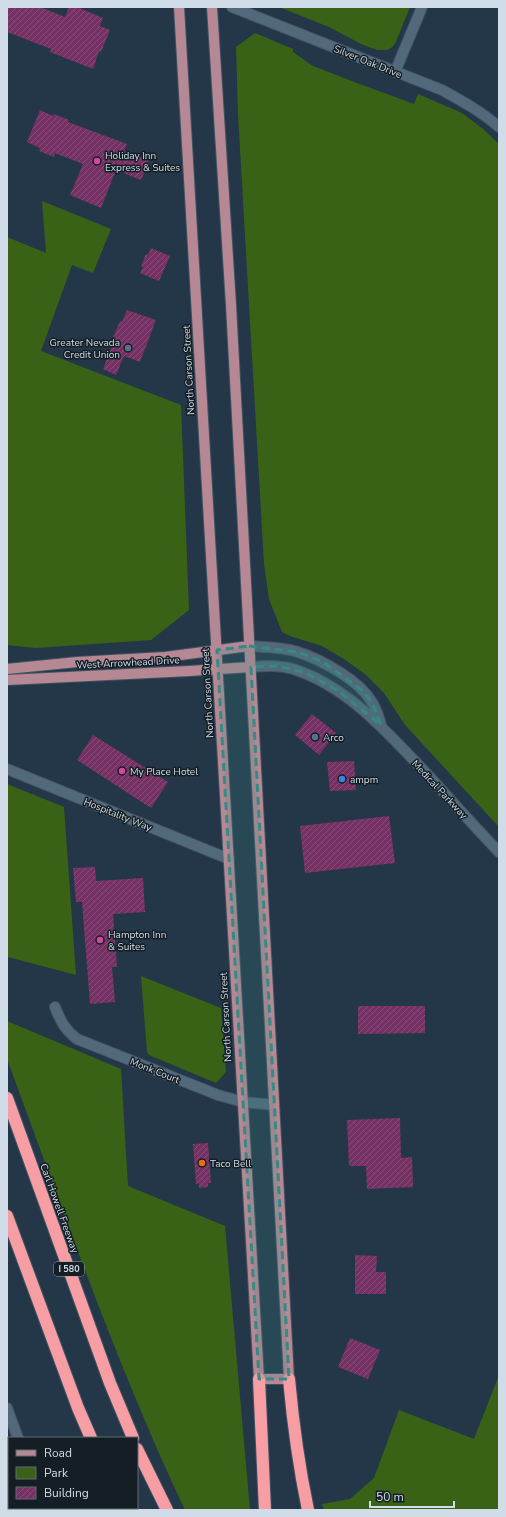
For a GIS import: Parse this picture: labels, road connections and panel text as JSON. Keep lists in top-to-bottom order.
{
  "streets": {
    "highway": ["Carl Howell Freeway", "I 580"],
    "main road": ["North Carson Street", "West Arrowhead Drive"],
    "street": [
      "Silver Oak Drive",
      "Medical Parkway",
      "Hospitality Way",
      "Monk Court"
    ]
  },
  "crossings": [
    ["North Carson Street", "West Arrowhead Drive"],
    ["North Carson Street", "Hospitality Way"],
    ["North Carson Street", "Monk Court"],
    ["West Arrowhead Drive", "Medical Parkway"]
  ],
  "places": [
    "Holiday Inn Express & Suites",
    "Greater Nevada Credit Union",
    "Arco",
    "My Place Hotel",
    "ampm",
    "Hampton Inn & Suites",
    "Taco Bell"
  ],
  "legend": ["Road", "Park", "Building"],
  "scale_bar": "50 m"
}
